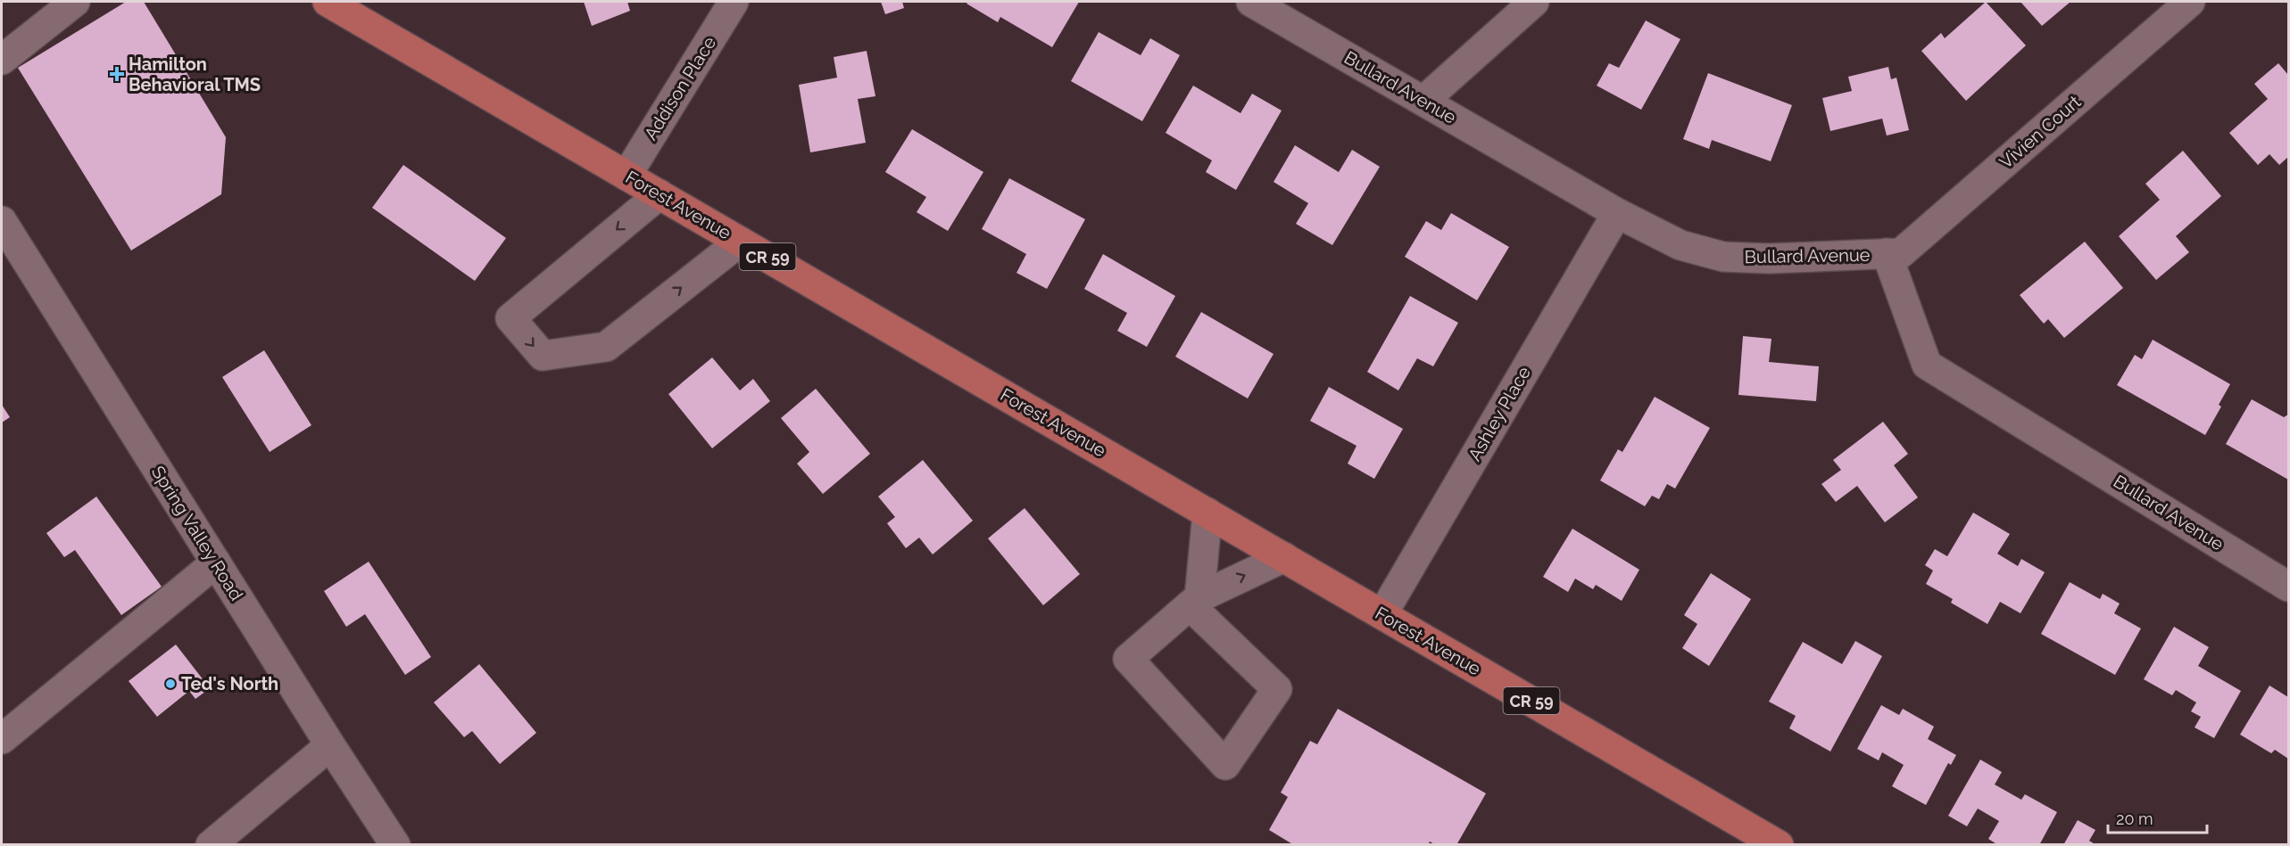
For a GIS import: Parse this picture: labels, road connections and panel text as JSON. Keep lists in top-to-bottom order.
{
  "streets": {
    "main road": ["Forest Avenue", "CR 59"],
    "street": [
      "Bullard Avenue",
      "Addison Place",
      "Vivien Court",
      "Ashley Place",
      "Spring Valley Road"
    ]
  },
  "crossings": [
    ["Bullard Avenue", "Vivien Court"],
    ["Bullard Avenue", "Ashley Place"],
    ["Addison Place", "Forest Avenue"],
    ["Forest Avenue", "Ashley Place"]
  ],
  "places": {
    "health": ["Hamilton Behavioral TMS"],
    "other": ["Ted's North"]
  },
  "scale_bar": "20 m"
}
